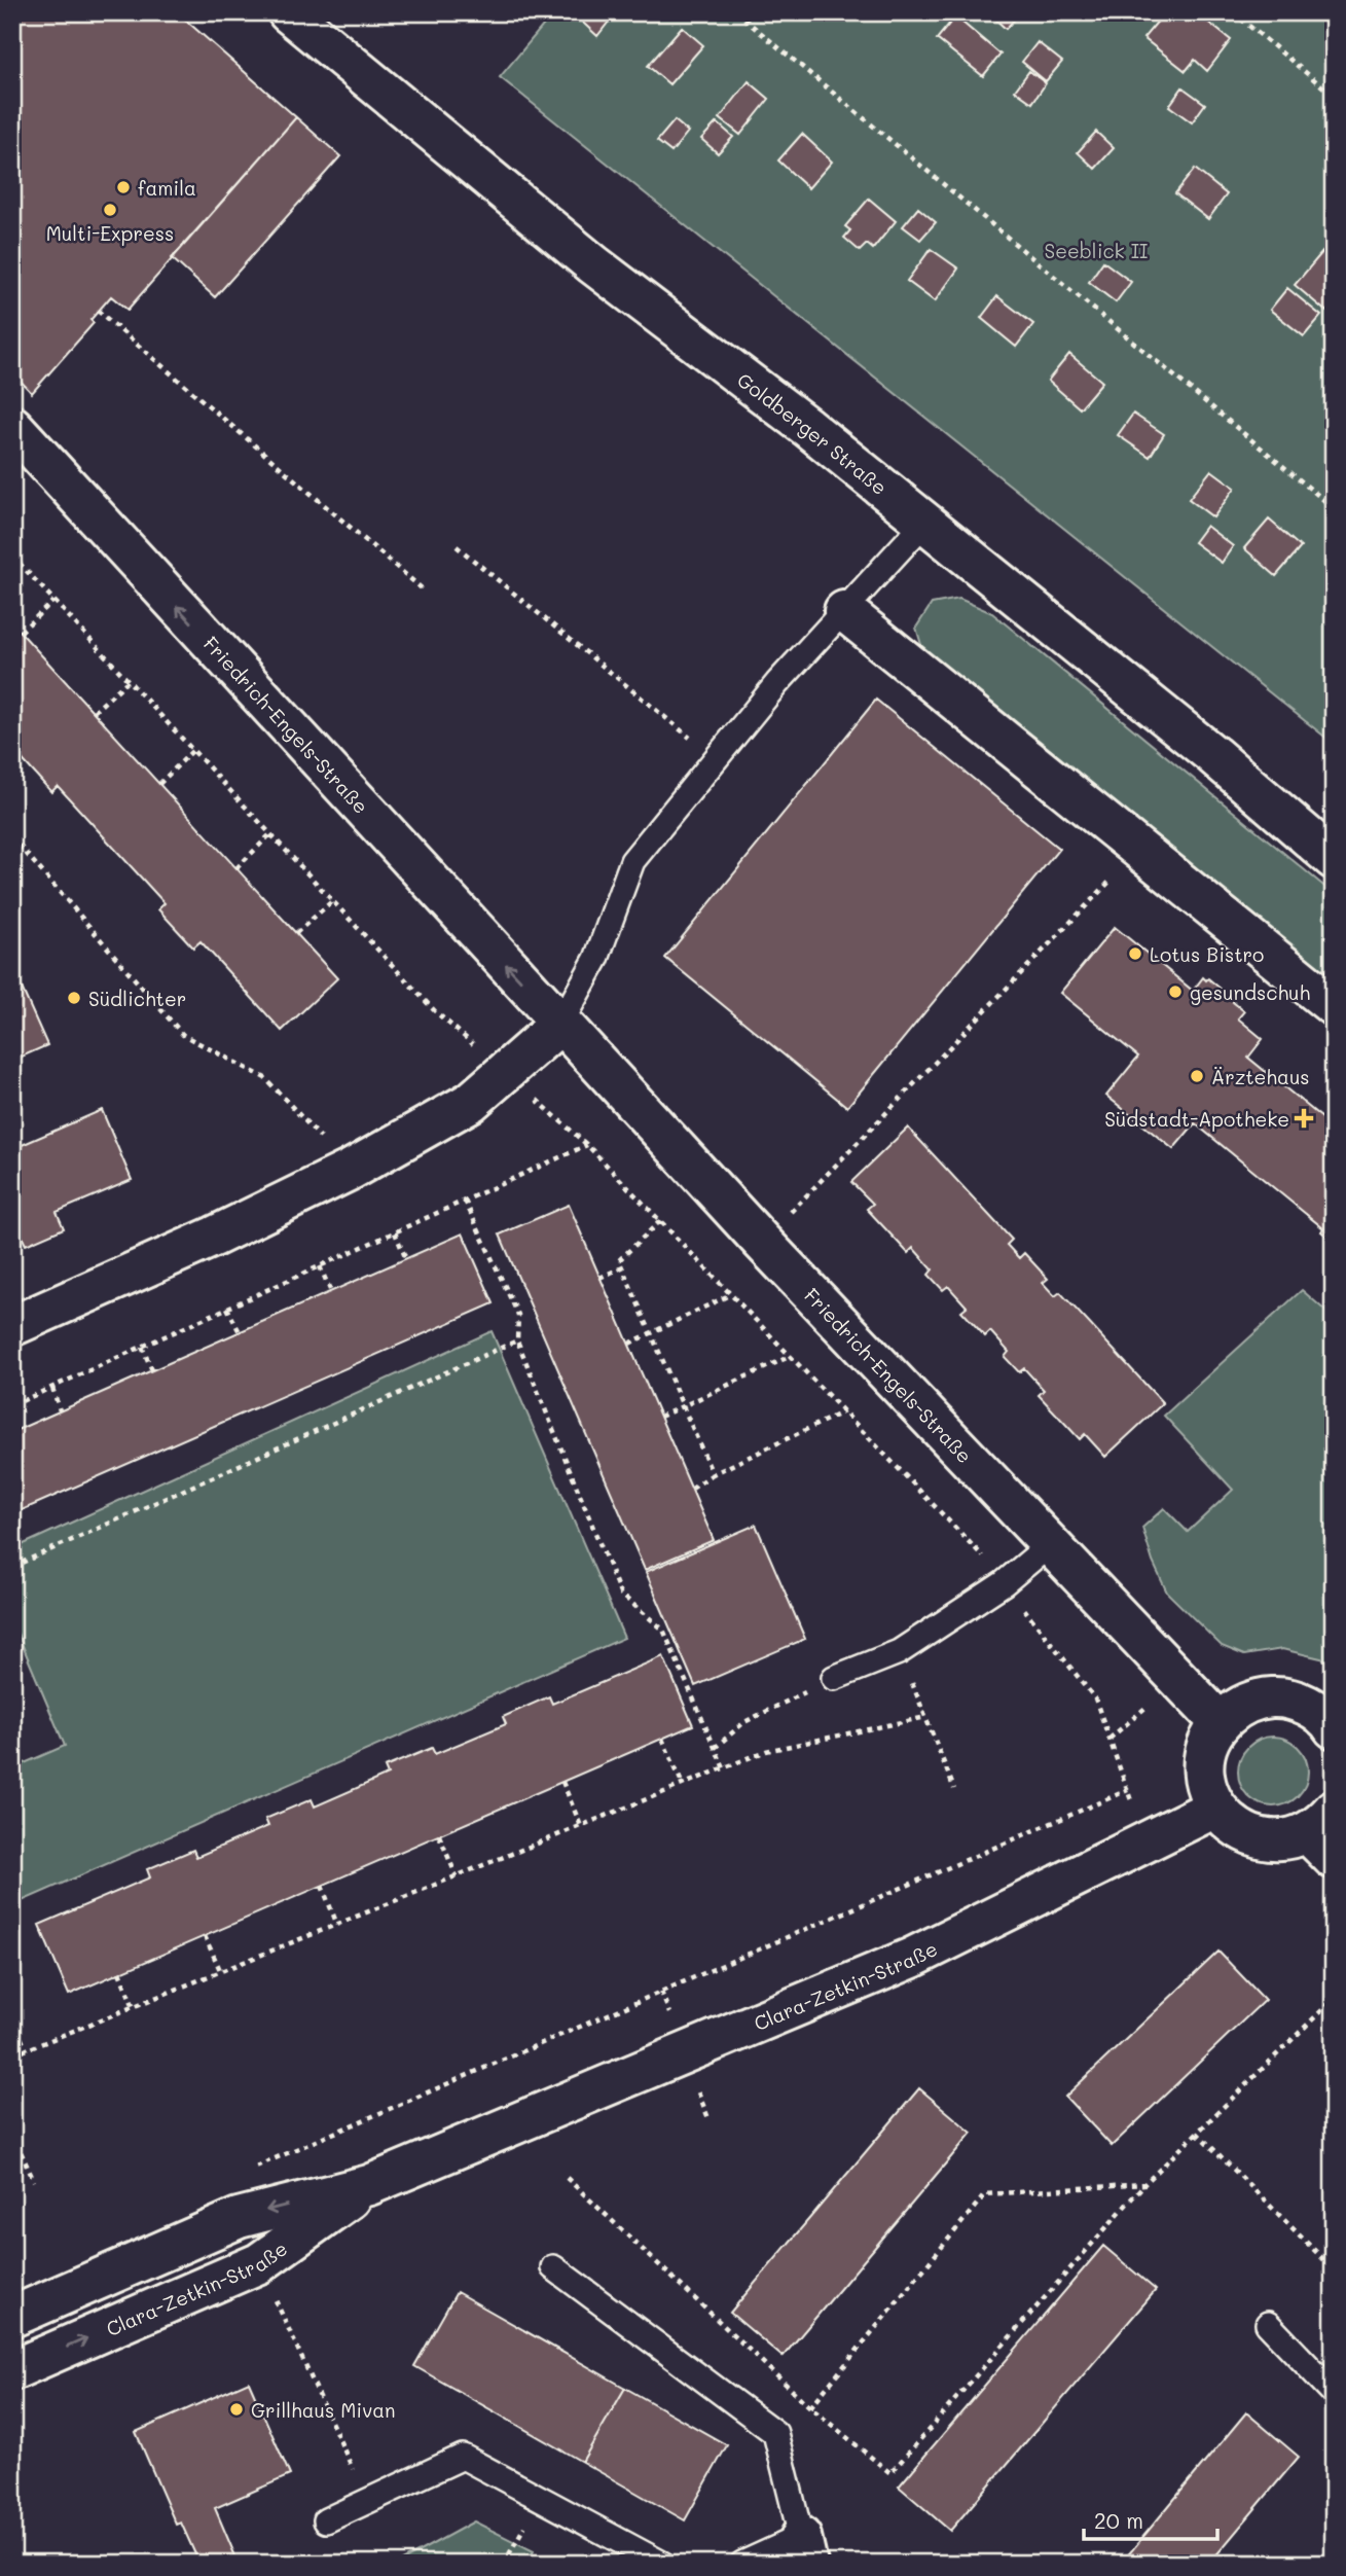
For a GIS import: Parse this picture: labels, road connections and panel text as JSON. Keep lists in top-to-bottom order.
{
  "streets": {
    "street": ["Goldberger Straße", "Friedrich-Engels-Straße", "Clara-Zetkin-Straße"]
  },
  "one_way": ["Friedrich-Engels-Straße"],
  "parks": ["Seeblick II"],
  "places": {
    "other": [
      "famila",
      "Multi-Express",
      "Lotus Bistro",
      "gesundschuh",
      "Südlichter",
      "Ärztehaus",
      "Grillhaus Mivan"
    ],
    "health": ["Südstadt-Apotheke"]
  },
  "scale_bar": "20 m"
}
